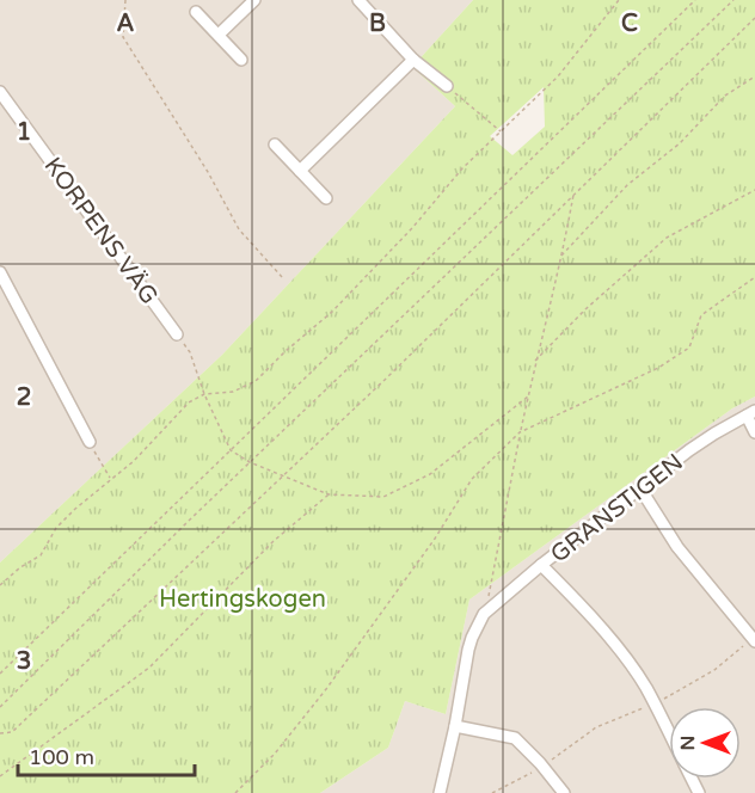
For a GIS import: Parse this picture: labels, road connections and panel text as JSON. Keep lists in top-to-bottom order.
{
  "streets": {
    "street": ["KORPENS VÄG", "GRANSTIGEN"]
  },
  "parks": ["Hertingskogen"],
  "scale_bar": "100 m",
  "north": "left",
  "grid": {
    "columns": ["A", "B", "C"],
    "rows": ["1", "2", "3"]
  }
}
